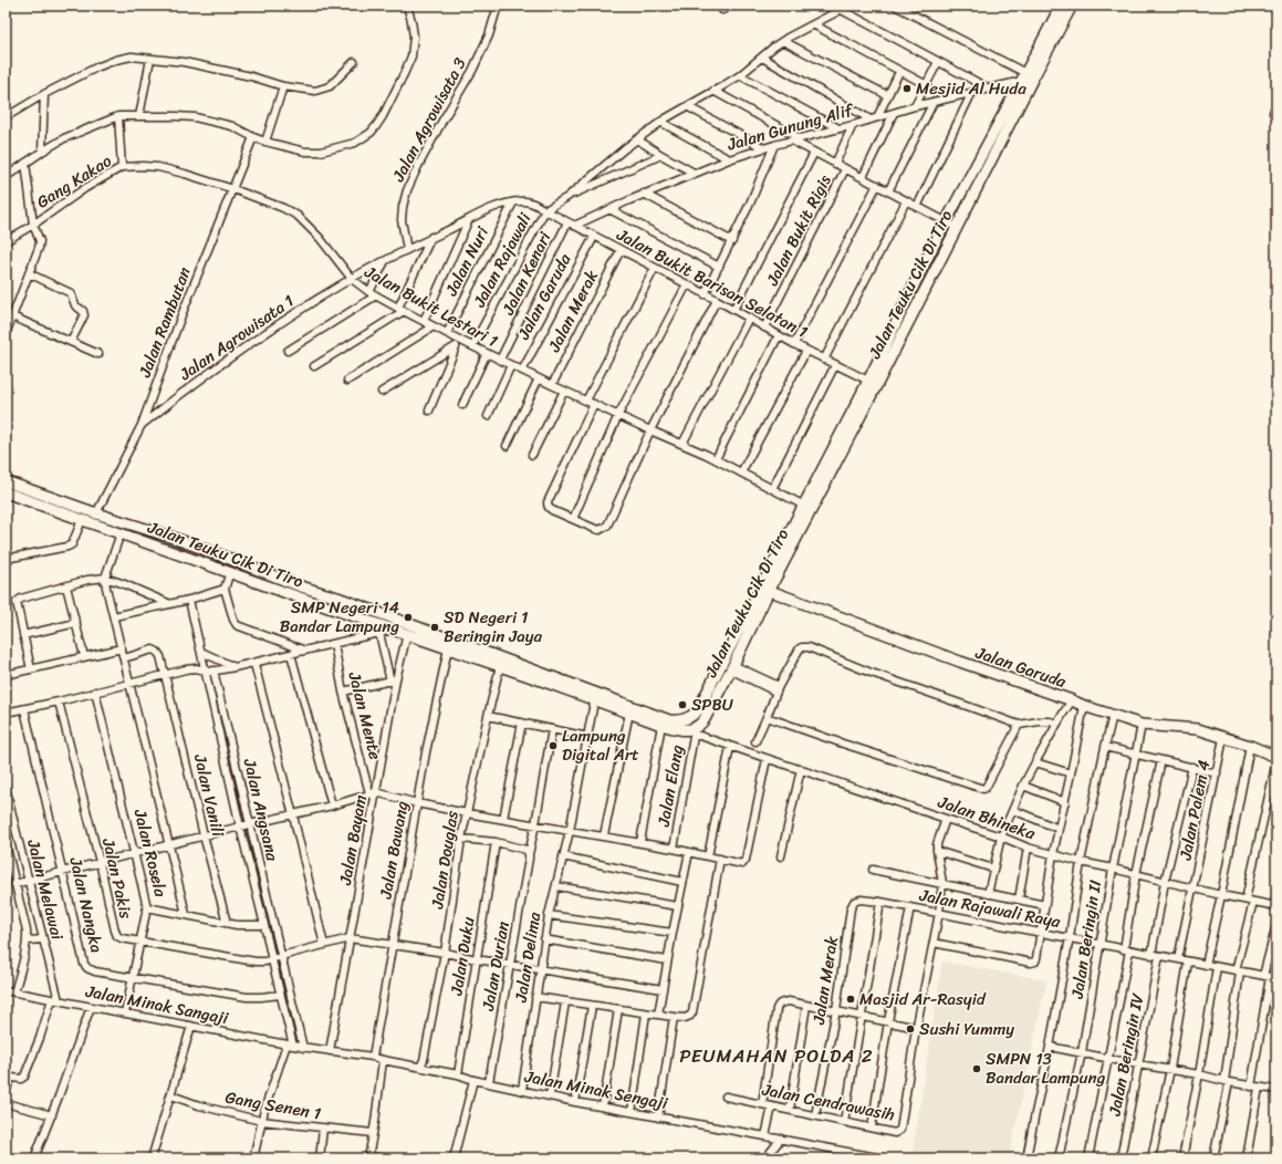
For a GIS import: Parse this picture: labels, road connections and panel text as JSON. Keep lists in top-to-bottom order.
{
  "streets": {
    "street": [
      "Jalan Agrowisata 3",
      "Jalan Gunung Alif",
      "Gang Kakao",
      "Jalan Bukit Rigis",
      "Jalan Rajawali",
      "Jalan Nuri",
      "Jalan Kenari",
      "Jalan Bukit Barisan Selatan 1",
      "Jalan Teuku Cik Di Tiro",
      "Jalan Garuda",
      "Jalan Bukit Lestari 1",
      "Jalan Merak",
      "Jalan Rambutan",
      "Jalan Agrowisata 1",
      "Jalan Mente",
      "Jalan Elang",
      "Jalan Vanili",
      "Jalan Angsana",
      "Jalan Palem 4",
      "Jalan Bhineka",
      "Jalan Bayam",
      "Jalan Bawang",
      "Jalan Rosela",
      "Jalan Douglas",
      "Jalan Pakis",
      "Jalan Melawai",
      "Jalan Nangka",
      "Jalan Rajawali Raya",
      "Jalan Beringin II",
      "Jalan Duku",
      "Jalan Delima",
      "Jalan Durian",
      "Jalan Minak Sangaji",
      "Jalan Beringin IV",
      "Jalan Minak Sengaji",
      "Jalan Cendrawasih",
      "Gang Senen 1"
    ]
  },
  "crossings": [
    ["Jalan Agrowisata 3", "Jalan Agrowisata 1"],
    ["Jalan Gunung Alif", "Jalan Kenari"],
    ["Jalan Gunung Alif", "Jalan Bukit Barisan Selatan 1"],
    ["Jalan Gunung Alif", "Jalan Teuku Cik Di Tiro"],
    ["Gang Kakao", "Jalan Bukit Lestari 1"],
    ["Gang Kakao", "Jalan Rambutan"],
    ["Jalan Bukit Rigis", "Jalan Bukit Barisan Selatan 1"],
    ["Jalan Rajawali", "Jalan Bukit Barisan Selatan 1"],
    ["Jalan Rajawali", "Jalan Bukit Lestari 1"],
    ["Jalan Nuri", "Jalan Bukit Barisan Selatan 1"],
    ["Jalan Nuri", "Jalan Bukit Lestari 1"],
    ["Jalan Nuri", "Jalan Agrowisata 1"],
    ["Jalan Kenari", "Jalan Bukit Barisan Selatan 1"],
    ["Jalan Kenari", "Jalan Bukit Lestari 1"],
    ["Jalan Bukit Barisan Selatan 1", "Jalan Teuku Cik Di Tiro"],
    ["Jalan Bukit Barisan Selatan 1", "Jalan Garuda"],
    ["Jalan Bukit Barisan Selatan 1", "Jalan Merak"],
    ["Jalan Bukit Barisan Selatan 1", "Jalan Agrowisata 1"],
    ["Jalan Teuku Cik Di Tiro", "Jalan Garuda"],
    ["Jalan Teuku Cik Di Tiro", "Jalan Bukit Lestari 1"],
    ["Jalan Teuku Cik Di Tiro", "Jalan Rambutan"],
    ["Jalan Teuku Cik Di Tiro", "Jalan Elang"],
    ["Jalan Teuku Cik Di Tiro", "Jalan Bhineka"],
    ["Jalan Teuku Cik Di Tiro", "Jalan Bayam"],
    ["Jalan Teuku Cik Di Tiro", "Jalan Bawang"],
    ["Jalan Teuku Cik Di Tiro", "Jalan Douglas"],
    ["Jalan Teuku Cik Di Tiro", "Jalan Delima"],
    ["Jalan Garuda", "Jalan Bukit Lestari 1"],
    ["Jalan Garuda", "Jalan Palem 4"],
    ["Jalan Garuda", "Jalan Beringin II"],
    ["Jalan Bukit Lestari 1", "Jalan Merak"],
    ["Jalan Bukit Lestari 1", "Jalan Rambutan"],
    ["Jalan Bukit Lestari 1", "Jalan Agrowisata 1"],
    ["Jalan Merak", "Jalan Rajawali Raya"],
    ["Jalan Merak", "Jalan Cendrawasih"],
    ["Jalan Rambutan", "Jalan Agrowisata 1"],
    ["Jalan Mente", "Jalan Angsana"],
    ["Jalan Mente", "Jalan Bayam"],
    ["Jalan Elang", "Jalan Bhineka"],
    ["Jalan Vanili", "Jalan Angsana"],
    ["Jalan Vanili", "Jalan Rosela"],
    ["Jalan Angsana", "Jalan Bayam"],
    ["Jalan Angsana", "Jalan Rosela"],
    ["Jalan Angsana", "Jalan Pakis"],
    ["Jalan Angsana", "Jalan Melawai"],
    ["Jalan Angsana", "Jalan Nangka"],
    ["Jalan Angsana", "Jalan Minak Sangaji"],
    ["Jalan Angsana", "Jalan Minak Sengaji"],
    ["Jalan Palem 4", "Jalan Bhineka"],
    ["Jalan Palem 4", "Jalan Rajawali Raya"],
    ["Jalan Bhineka", "Jalan Beringin II"],
    ["Jalan Bhineka", "Jalan Cendrawasih"],
    ["Jalan Bayam", "Jalan Minak Sengaji"],
    ["Jalan Bawang", "Jalan Minak Sengaji"],
    ["Jalan Douglas", "Jalan Minak Sengaji"],
    ["Jalan Melawai", "Jalan Minak Sangaji"],
    ["Jalan Rajawali Raya", "Jalan Beringin II"],
    ["Jalan Rajawali Raya", "Jalan Beringin IV"],
    ["Jalan Rajawali Raya", "Jalan Cendrawasih"],
    ["Jalan Duku", "Jalan Minak Sengaji"],
    ["Jalan Delima", "Jalan Minak Sengaji"],
    ["Jalan Durian", "Jalan Minak Sengaji"],
    ["Jalan Minak Sangaji", "Jalan Minak Sengaji"]
  ],
  "districts": ["PEUMAHAN POLDA 2"],
  "places": [
    "Mesjid Al Huda",
    "SMP Negeri 14 Bandar Lampung",
    "SD Negeri 1 Beringin Jaya",
    "SPBU",
    "Lampung Digital Art",
    "Masjid Ar-Rasyid",
    "Sushi Yummy",
    "SMPN 13 Bandar Lampung"
  ]
}
